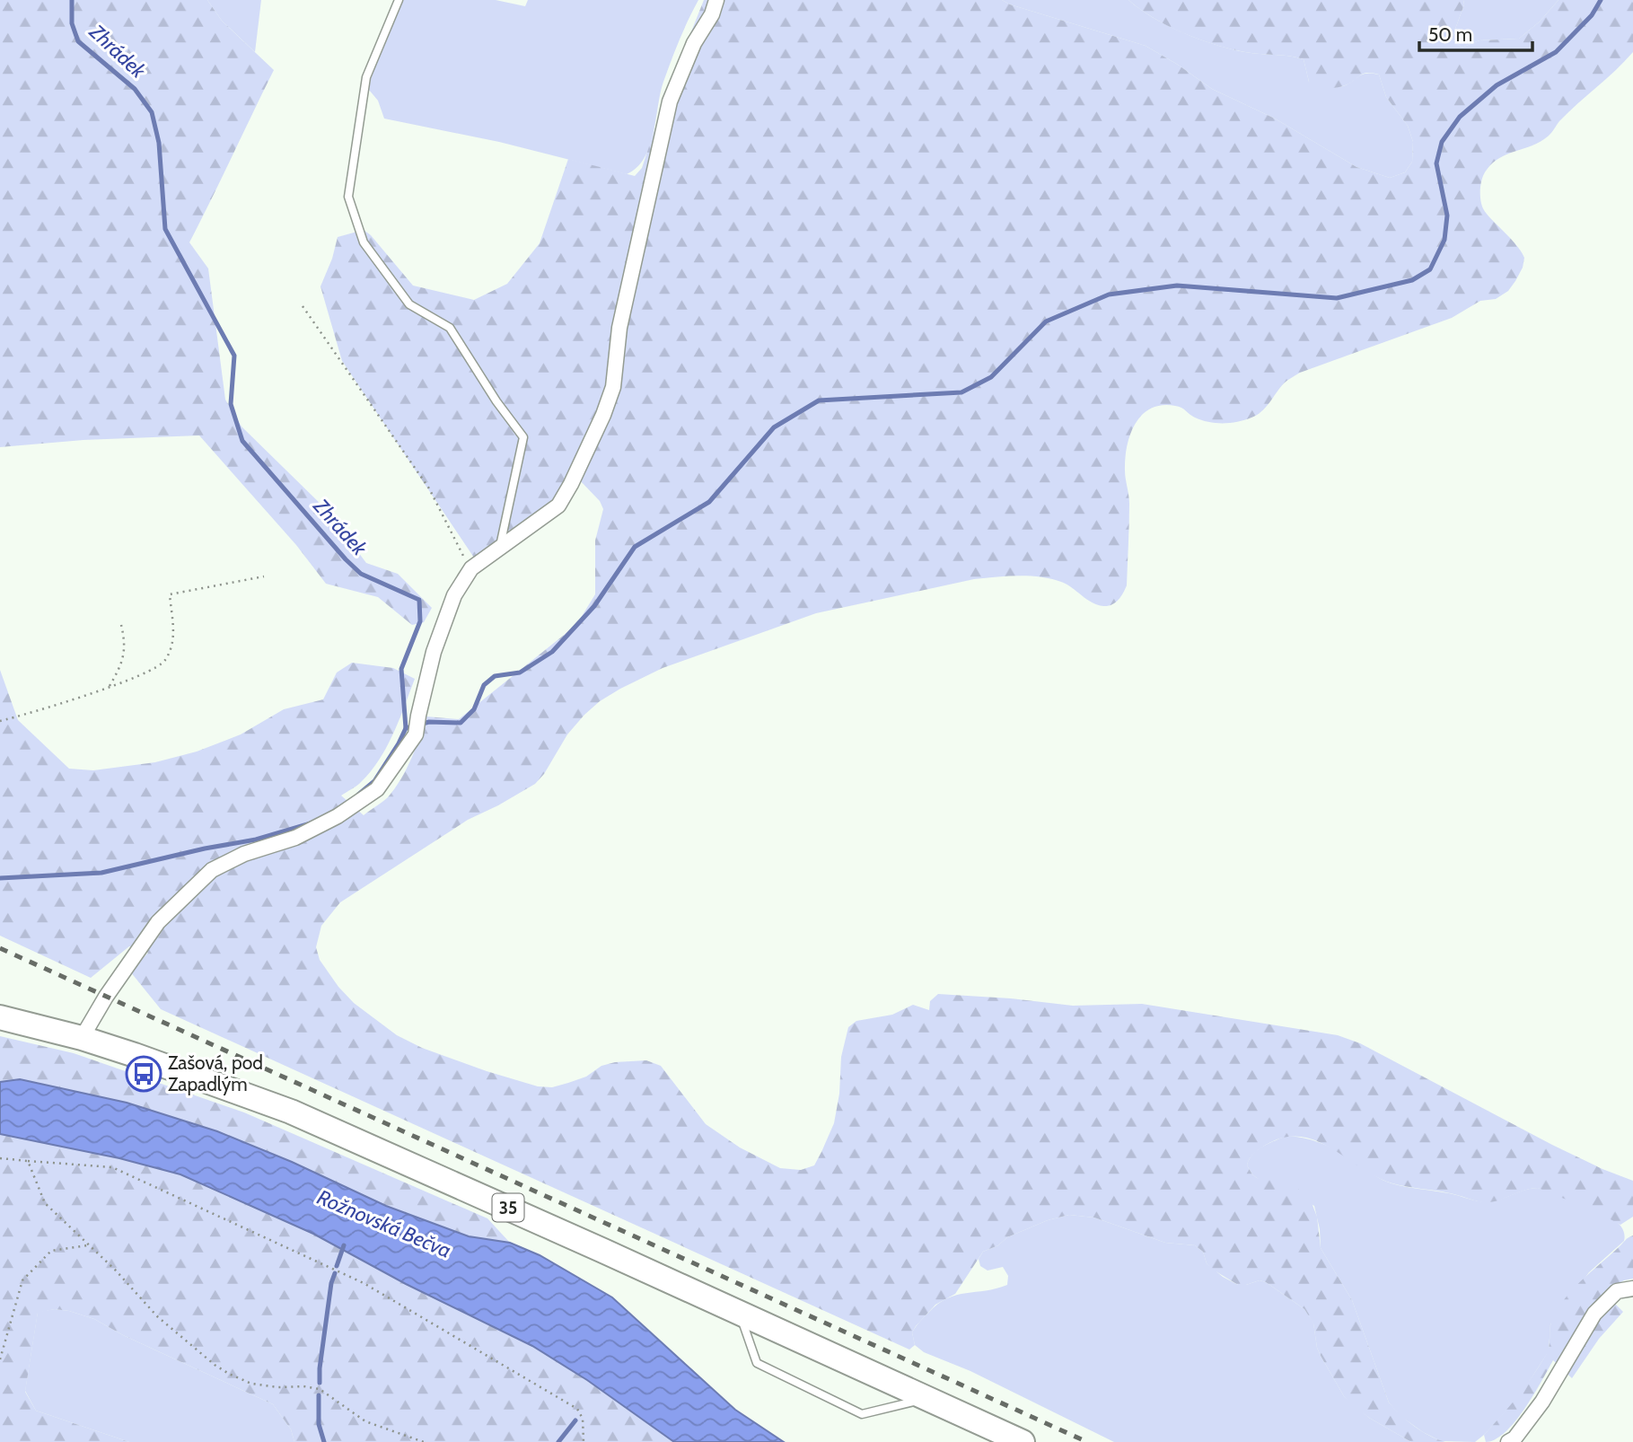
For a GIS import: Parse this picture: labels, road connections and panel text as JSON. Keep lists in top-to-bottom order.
{
  "streets": {
    "main road": ["35"]
  },
  "water": ["Zhrádek", "Rožnovská Bečva"],
  "places": {
    "bus stop": ["Zašová, pod Zapadlým"]
  },
  "scale_bar": "50 m"
}
